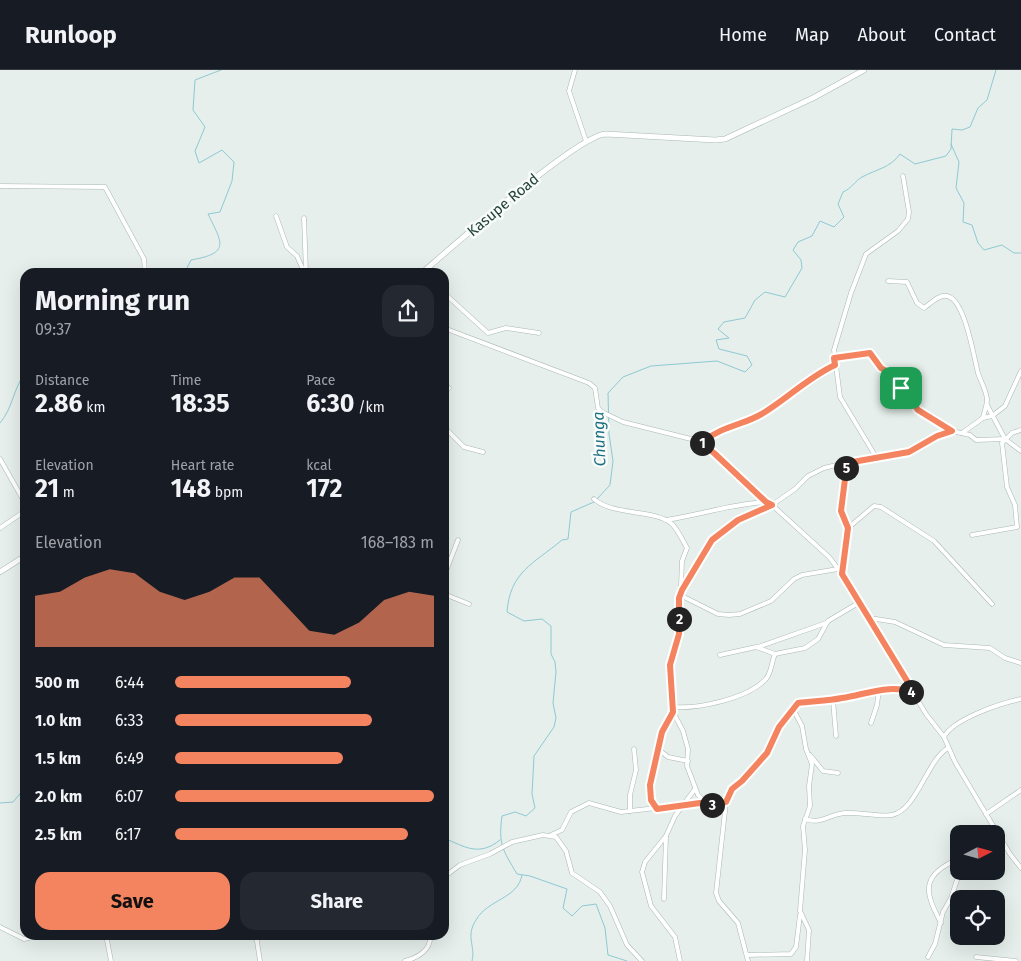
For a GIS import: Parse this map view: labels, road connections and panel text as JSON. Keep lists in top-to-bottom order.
{
  "streets": {
    "street": ["Kasupe Road"]
  },
  "water": ["Chunga"],
  "north": "right",
  "page": {
    "header": "Runloop",
    "nav": [
      "Home",
      "Map",
      "About",
      "Contact"
    ],
    "heading": ["Morning run", "09:37"],
    "stats": [
      ["Distance", "2.86 km"],
      ["Time", "18:35"],
      ["Pace", "6:30 /km"],
      ["Elevation", "21 m"],
      ["Heart rate", "148 bpm"],
      ["kcal", "172"]
    ],
    "pins": [
      "1",
      "5",
      "2",
      "4",
      "3"
    ],
    "chart": ["Elevation", "168–183 m"],
    "list": [
      {
        "name": "500 m",
        "note": "6:44"
      },
      {
        "name": "1.0 km",
        "note": "6:33"
      },
      {
        "name": "1.5 km",
        "note": "6:49"
      },
      {
        "name": "2.0 km",
        "note": "6:07"
      },
      {
        "name": "2.5 km",
        "note": "6:17"
      }
    ],
    "buttons": ["Save", "Share"]
  }
}
